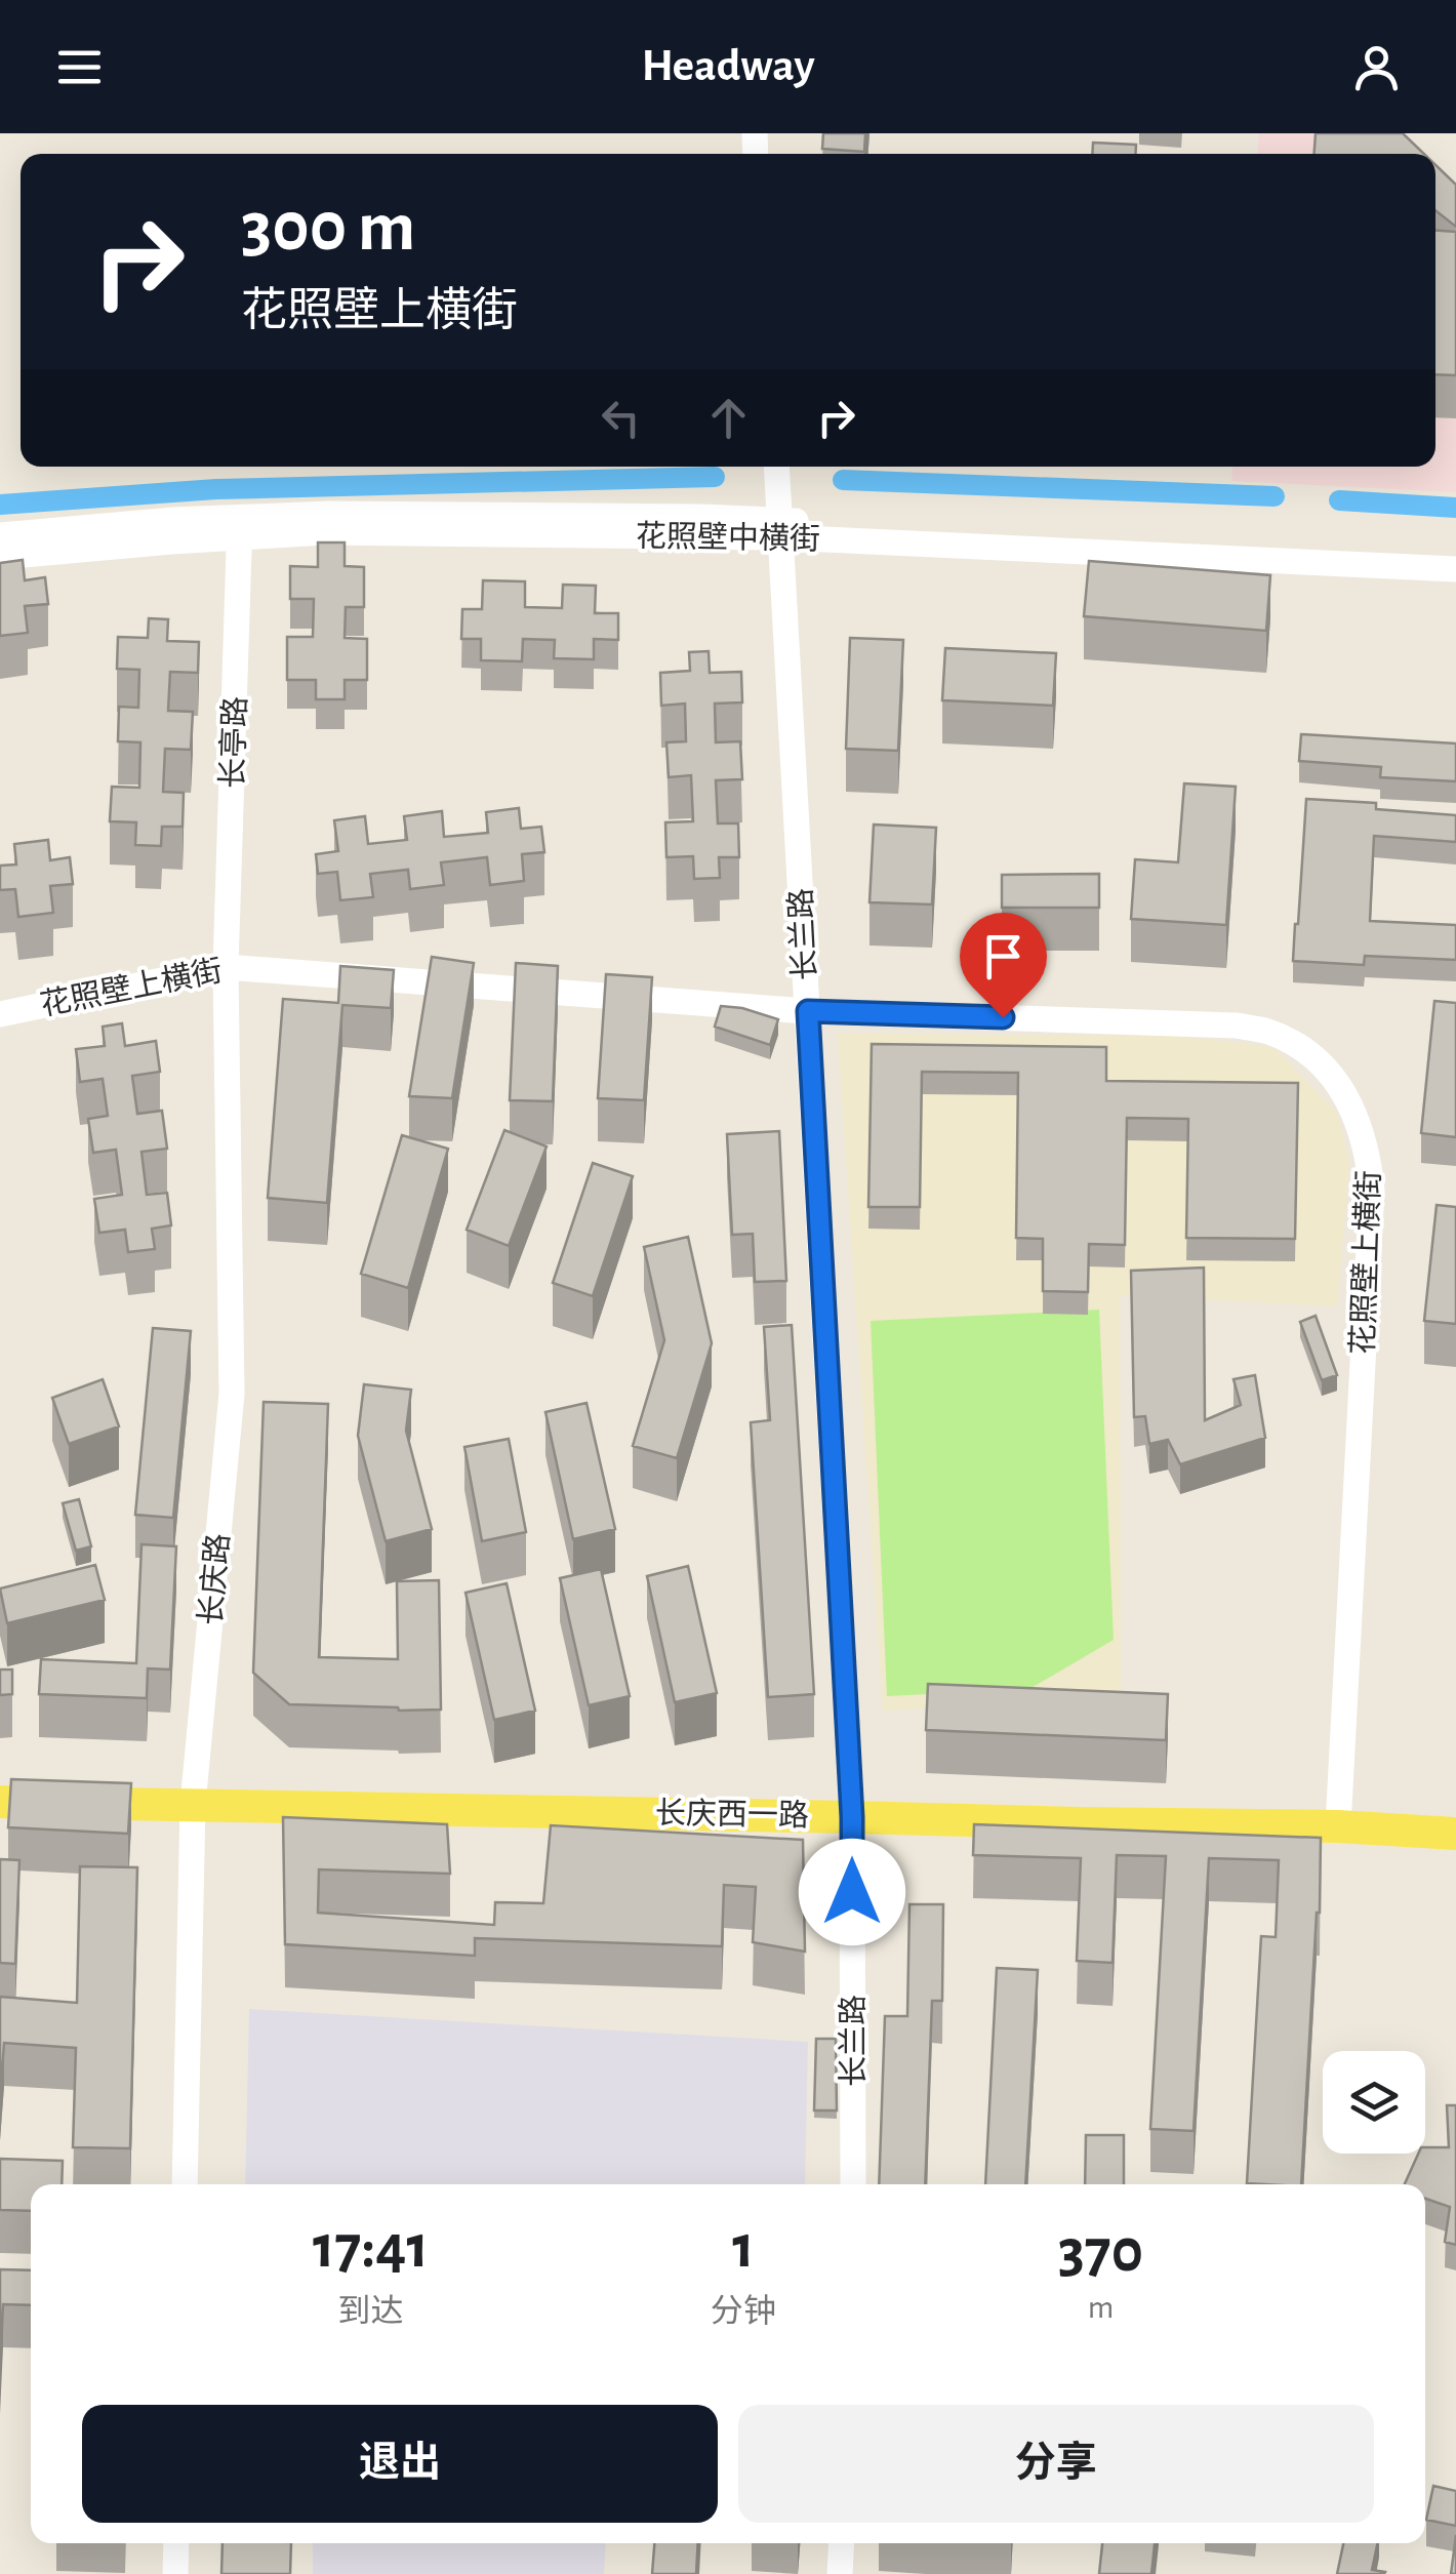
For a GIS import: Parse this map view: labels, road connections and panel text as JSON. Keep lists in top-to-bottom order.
{
  "streets": {
    "main road": ["长庆西一路"],
    "street": [
      "花照壁中横街",
      "长亭路",
      "长兰路",
      "花照壁上横街",
      "长庆路"
    ]
  },
  "crossings": [
    ["花照壁中横街", "长亭路"],
    ["花照壁中横街", "长兰路"],
    ["长亭路", "花照壁上横街"],
    ["长亭路", "长庆路"],
    ["长兰路", "花照壁上横街"],
    ["长兰路", "长庆西一路"],
    ["花照壁上横街", "长庆路"],
    ["花照壁上横街", "长庆西一路"],
    ["长庆路", "长庆西一路"]
  ],
  "page": {
    "header": "Headway",
    "turn": ["300 m", "花照壁上横街"],
    "eta": [
      "17:41",
      "到达",
      "1",
      "分钟",
      "370",
      "m"
    ],
    "buttons": ["退出", "分享"]
  }
}
